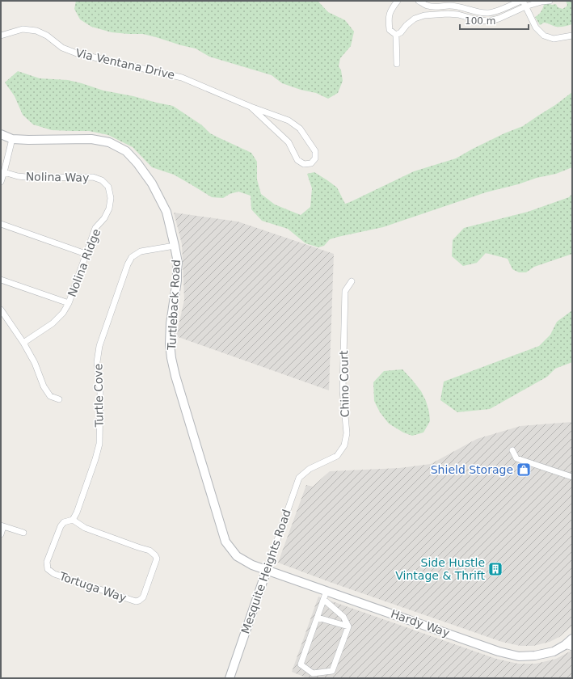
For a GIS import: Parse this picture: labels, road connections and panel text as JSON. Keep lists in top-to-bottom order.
{
  "streets": {
    "main road": ["Turtleback Road", "Mesquite Heights Road", "Hardy Way"],
    "street": [
      "Via Ventana Drive",
      "Nolina Way",
      "Nolina Ridge",
      "Chino Court",
      "Turtle Cove",
      "Tortuga Way"
    ]
  },
  "crossings": [
    ["Nolina Way", "Nolina Ridge"],
    ["Turtleback Road", "Turtle Cove"],
    ["Turtleback Road", "Mesquite Heights Road"],
    ["Turtleback Road", "Hardy Way"],
    ["Chino Court", "Mesquite Heights Road"],
    ["Turtle Cove", "Tortuga Way"],
    ["Mesquite Heights Road", "Hardy Way"]
  ],
  "places": {
    "shop": ["Shield Storage"],
    "building": ["Side Hustle Vintage & Thrift"]
  },
  "scale_bar": "100 m"
}
